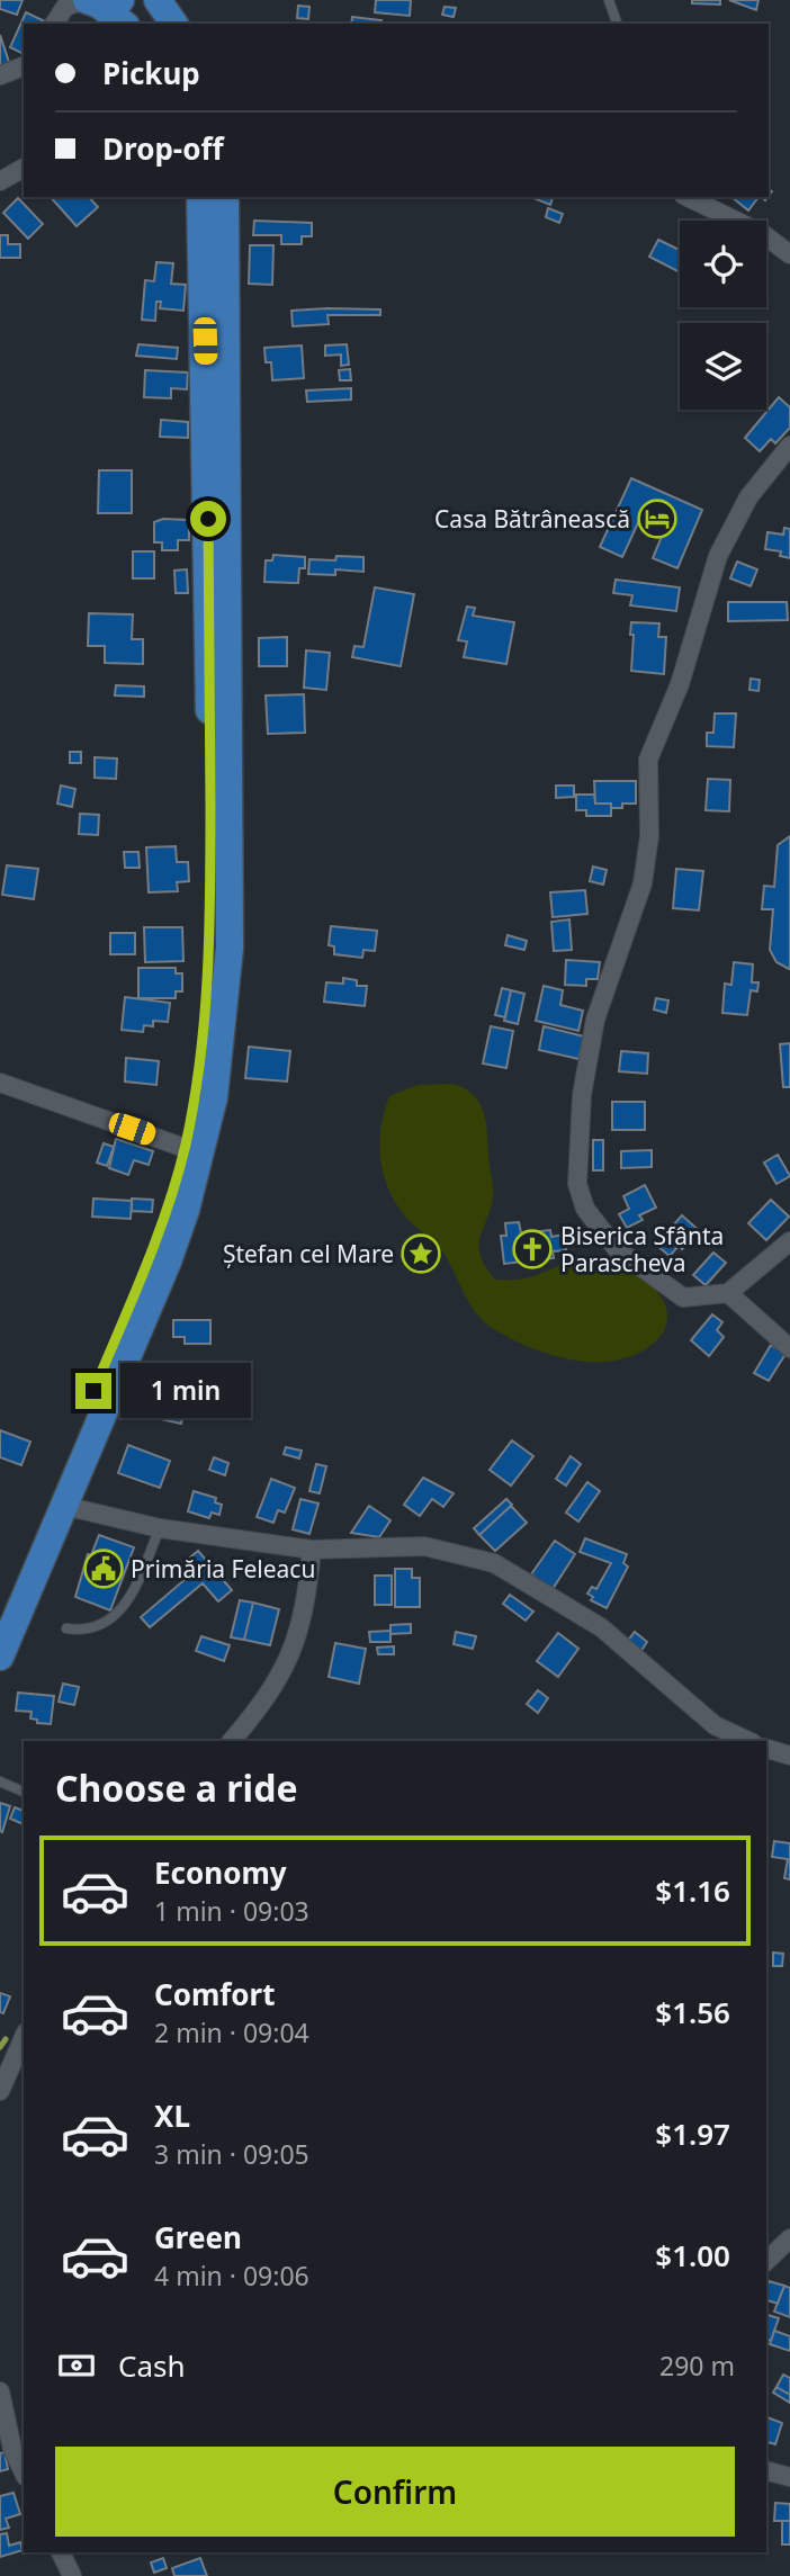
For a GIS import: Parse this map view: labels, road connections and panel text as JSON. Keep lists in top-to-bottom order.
{
  "places": {
    "hotel": ["Casa Bătrânească"],
    "church": ["Biserica Sfânta Parascheva"],
    "place": ["Ștefan cel Mare"],
    "public building": ["Primăria Feleacu"]
  },
  "page": {
    "banner": ["Pickup", "Drop-off"],
    "bubble": "1 min",
    "heading": "Choose a ride",
    "list": [
      {
        "name": "Economy",
        "note": "1 min · 09:03",
        "value": "$1.16"
      },
      {
        "name": "Comfort",
        "note": "2 min · 09:04",
        "value": "$1.56"
      },
      {
        "name": "XL",
        "note": "3 min · 09:05",
        "value": "$1.97"
      },
      {
        "name": "Green",
        "note": "4 min · 09:06",
        "value": "$1.00"
      }
    ],
    "pay": ["Cash", "290 m"],
    "buttons": "Confirm"
  }
}
